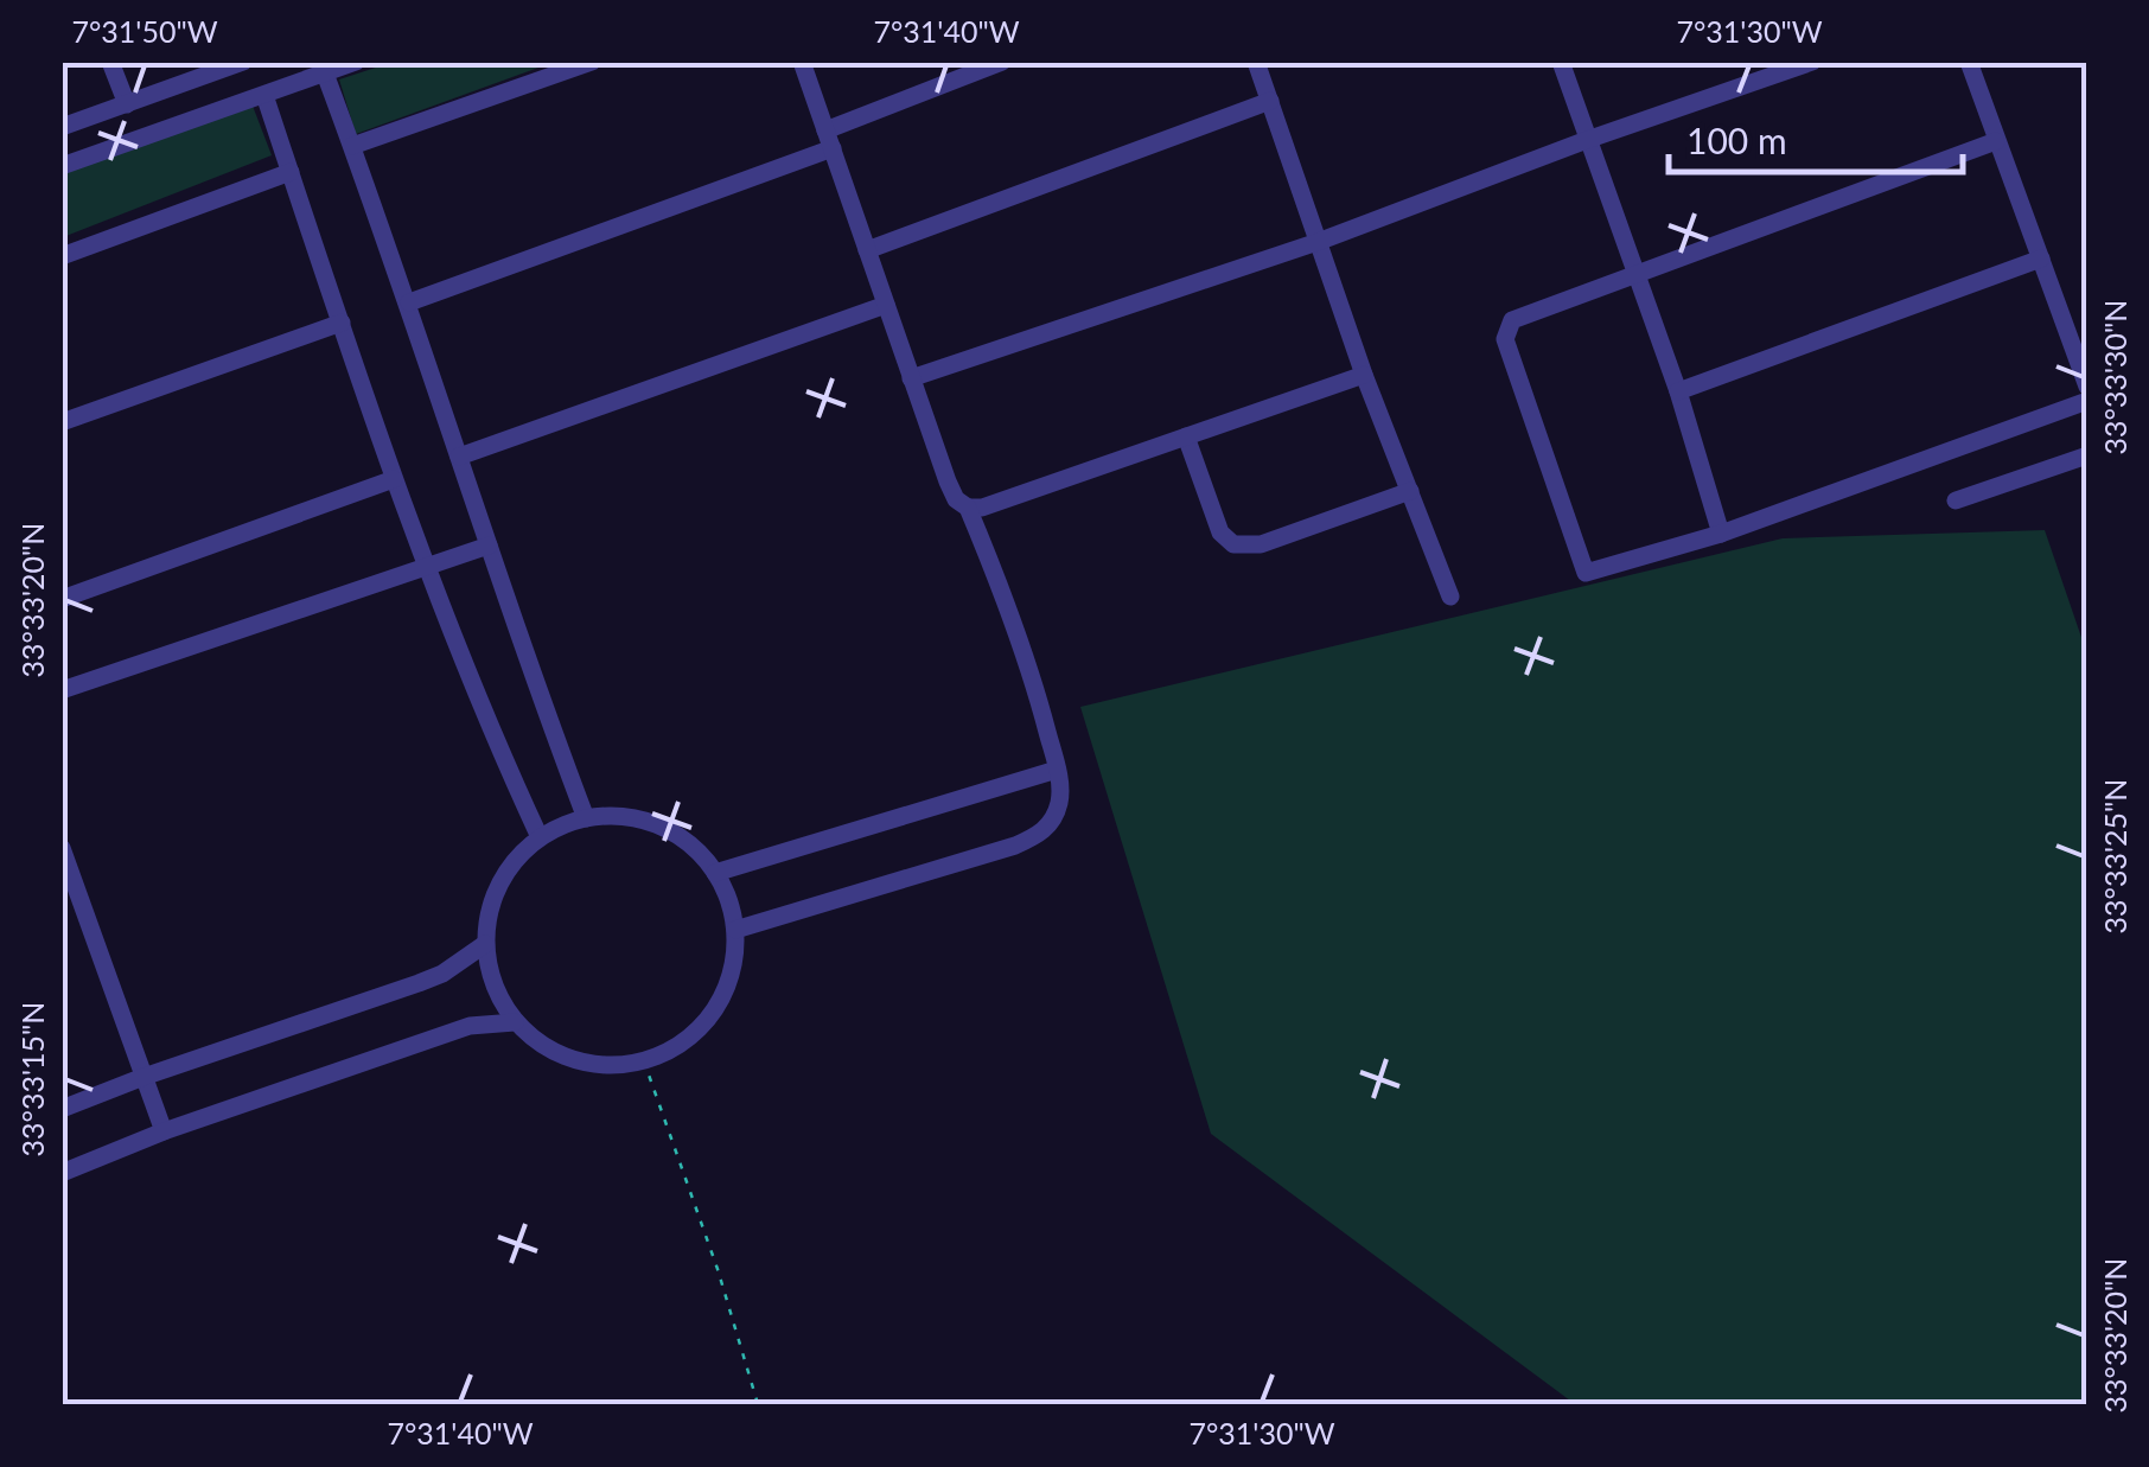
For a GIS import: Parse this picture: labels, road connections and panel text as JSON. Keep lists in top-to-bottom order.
{
  "scale_bar": "100 m",
  "coordinates": [
    "7°31'50\"W",
    "7°31'40\"W",
    "7°31'30\"W",
    "33°33'30\"N",
    "33°33'20\"N",
    "33°33'25\"N",
    "33°33'15\"N"
  ]
}
